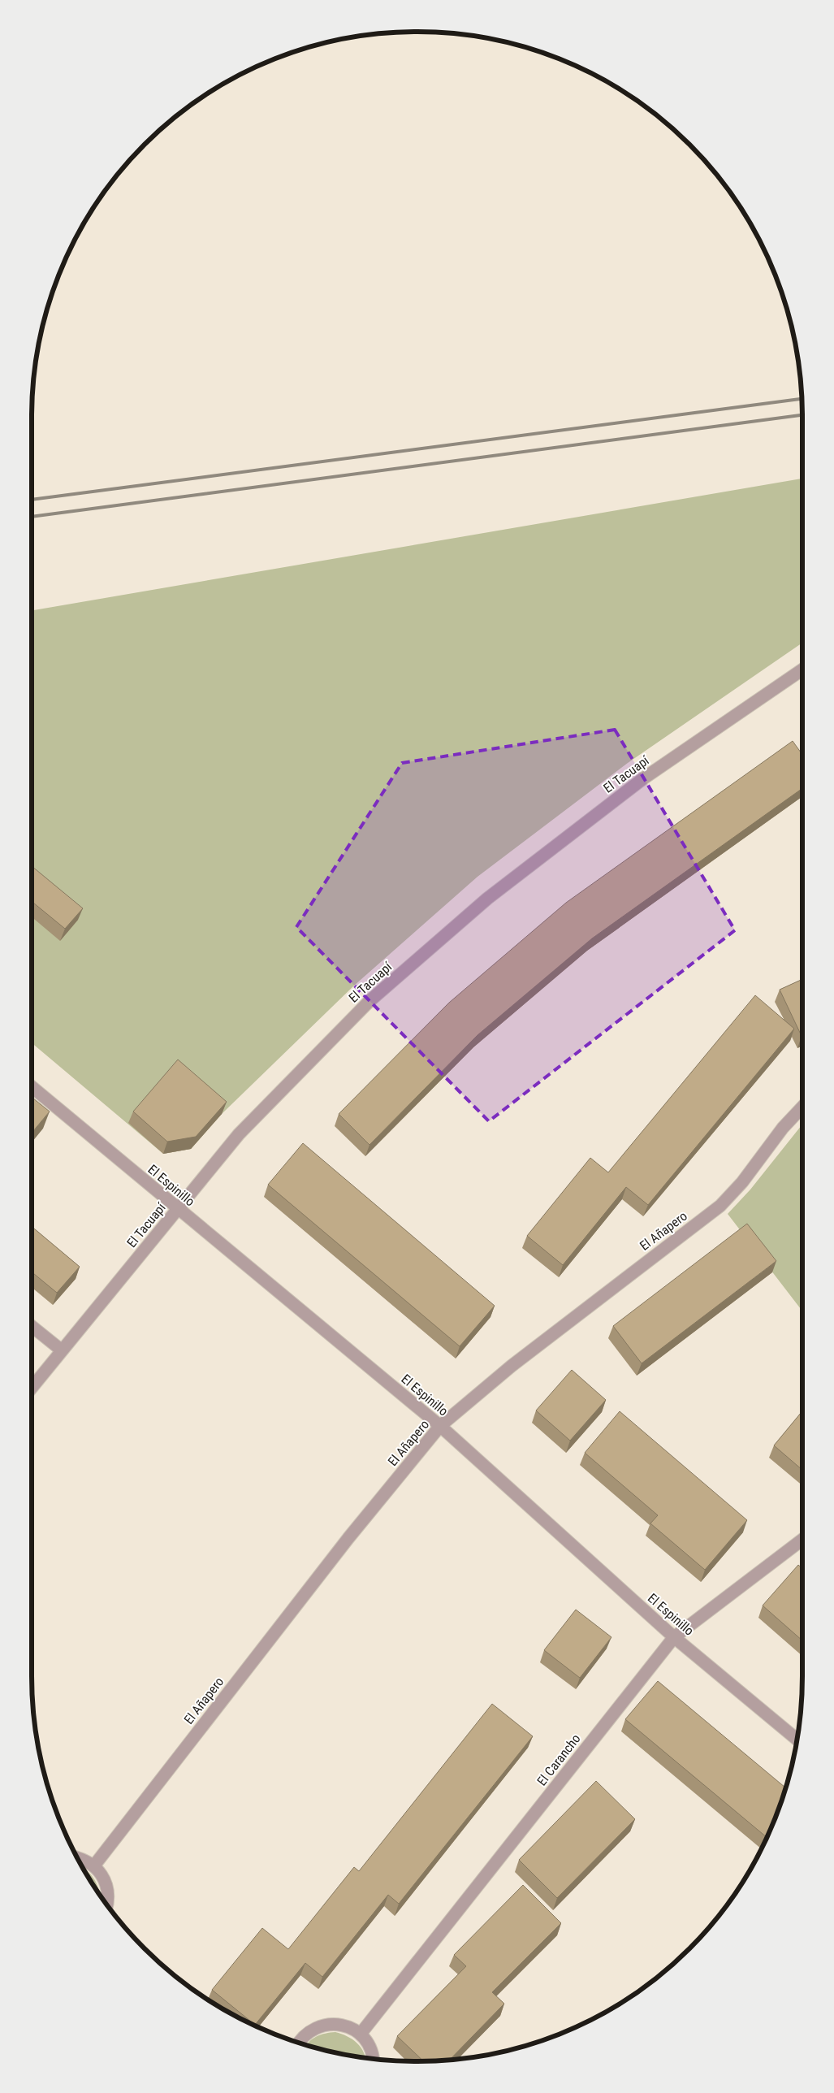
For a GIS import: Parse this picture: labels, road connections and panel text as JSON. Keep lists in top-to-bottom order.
{
  "streets": {
    "street": [
      "El Tacuapí",
      "El Espinillo",
      "El Añapero",
      "El Carancho"
    ]
  },
  "crossings": [
    ["El Tacuapí", "El Espinillo"],
    ["El Espinillo", "El Añapero"],
    ["El Espinillo", "El Carancho"]
  ]
}
